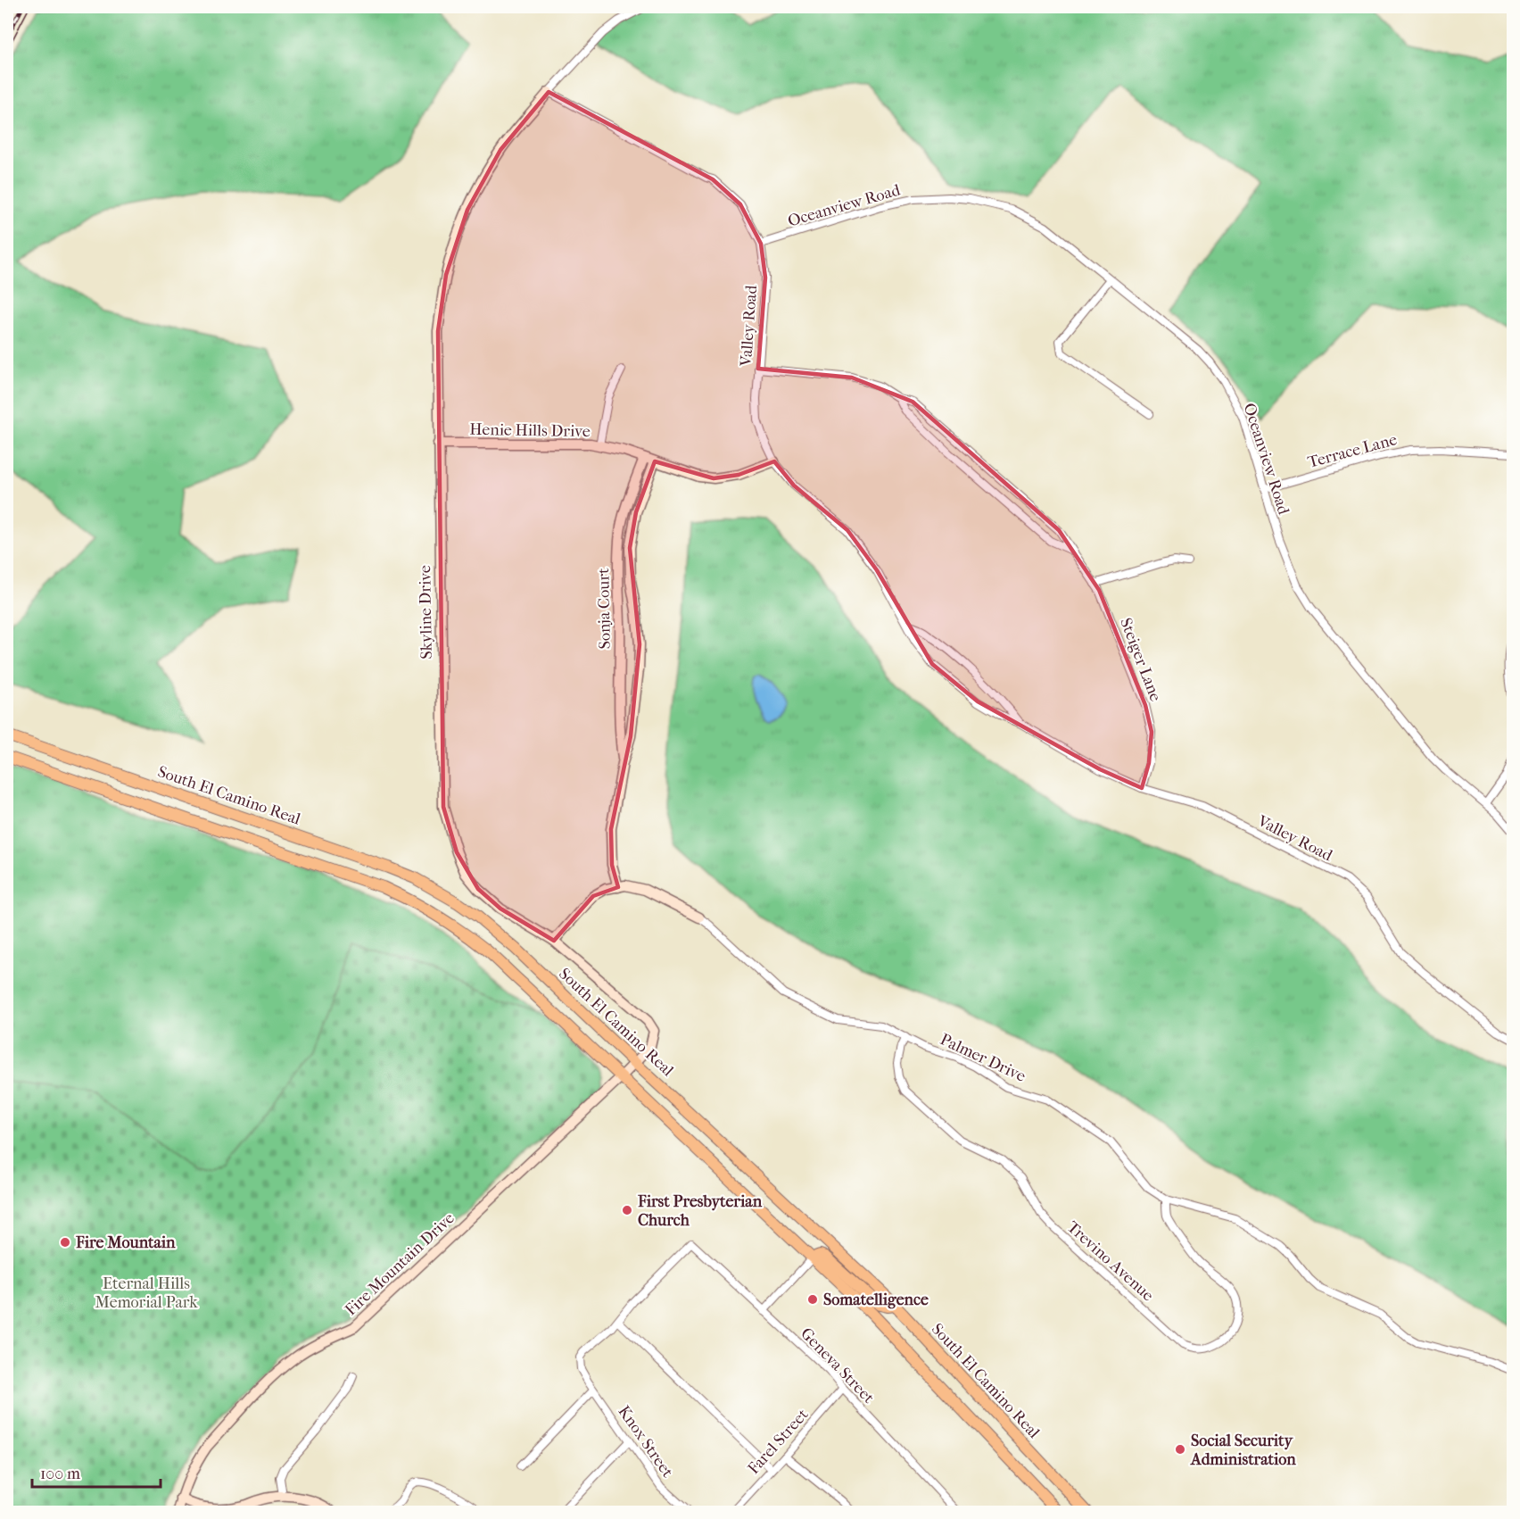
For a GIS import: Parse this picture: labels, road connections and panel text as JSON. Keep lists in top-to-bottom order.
{
  "streets": {
    "main road": ["South El Camino Real"],
    "street": [
      "Oceanview Road",
      "Valley Road",
      "Henie Hills Drive",
      "Terrace Lane",
      "Sonja Court",
      "Skyline Drive",
      "Steiger Lane",
      "Palmer Drive",
      "Trevino Avenue",
      "Fire Mountain Drive",
      "Geneva Street",
      "Knox Street",
      "Farel Street"
    ]
  },
  "crossings": [
    ["Oceanview Road", "Valley Road"],
    ["Oceanview Road", "Terrace Lane"],
    ["Valley Road", "Henie Hills Drive"],
    ["Valley Road", "Skyline Drive"],
    ["Valley Road", "Steiger Lane"],
    ["Henie Hills Drive", "Sonja Court"],
    ["Henie Hills Drive", "Skyline Drive"],
    ["Sonja Court", "Palmer Drive"],
    ["Skyline Drive", "South El Camino Real"],
    ["Skyline Drive", "Palmer Drive"],
    ["Skyline Drive", "Fire Mountain Drive"],
    ["South El Camino Real", "Fire Mountain Drive"],
    ["Palmer Drive", "Trevino Avenue"],
    ["Geneva Street", "Knox Street"],
    ["Geneva Street", "Farel Street"]
  ],
  "parks": ["Eternal Hills Memorial Park"],
  "places": [
    "First Presbyterian Church",
    "Fire Mountain",
    "Somatelligence",
    "Social Security Administration"
  ],
  "scale_bar": "100 m"
}
